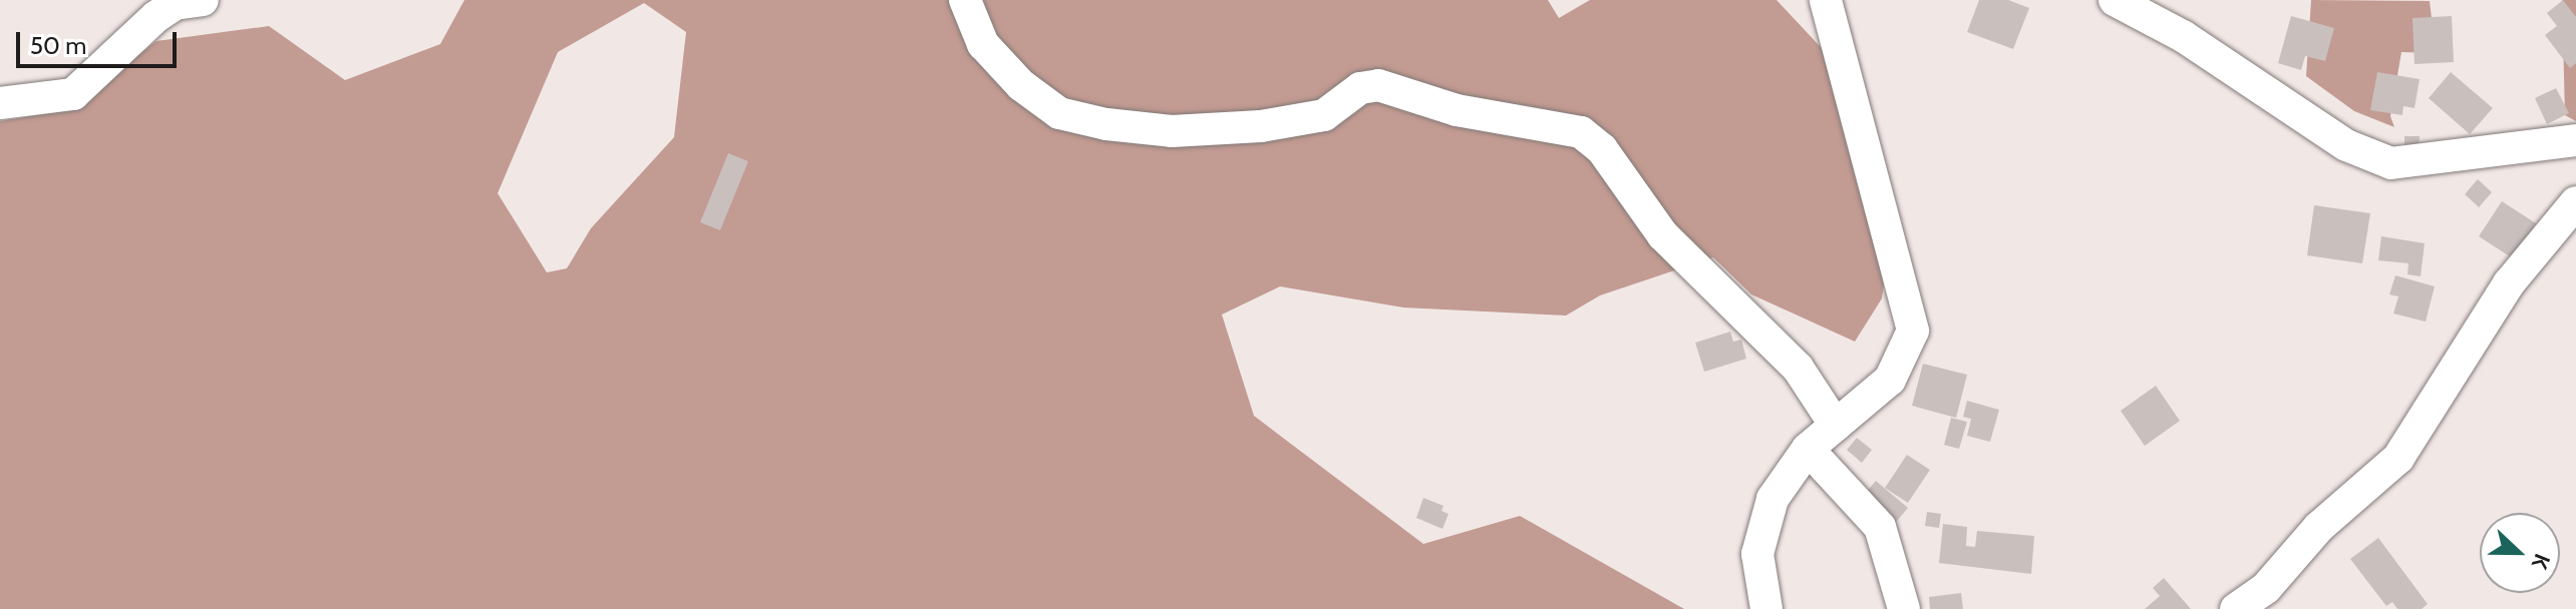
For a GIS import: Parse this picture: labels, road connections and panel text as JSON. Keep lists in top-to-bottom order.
{
  "scale_bar": "50 m",
  "north": "right"
}
